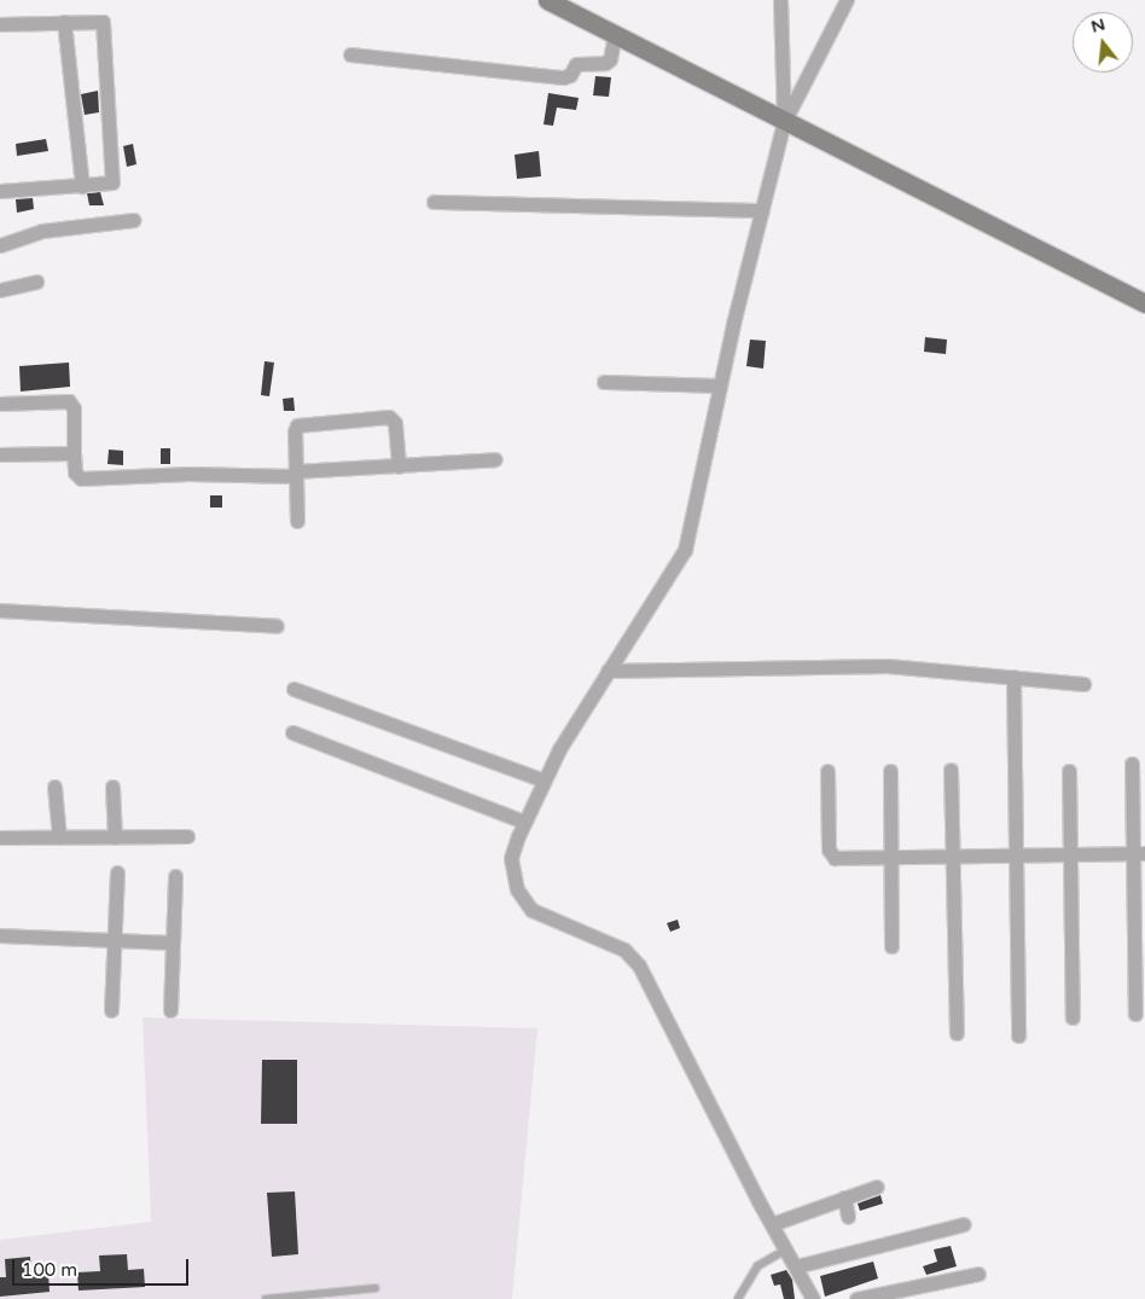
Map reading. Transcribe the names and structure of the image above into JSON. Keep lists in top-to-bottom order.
{
  "scale_bar": "100 m",
  "north": "top"
}
